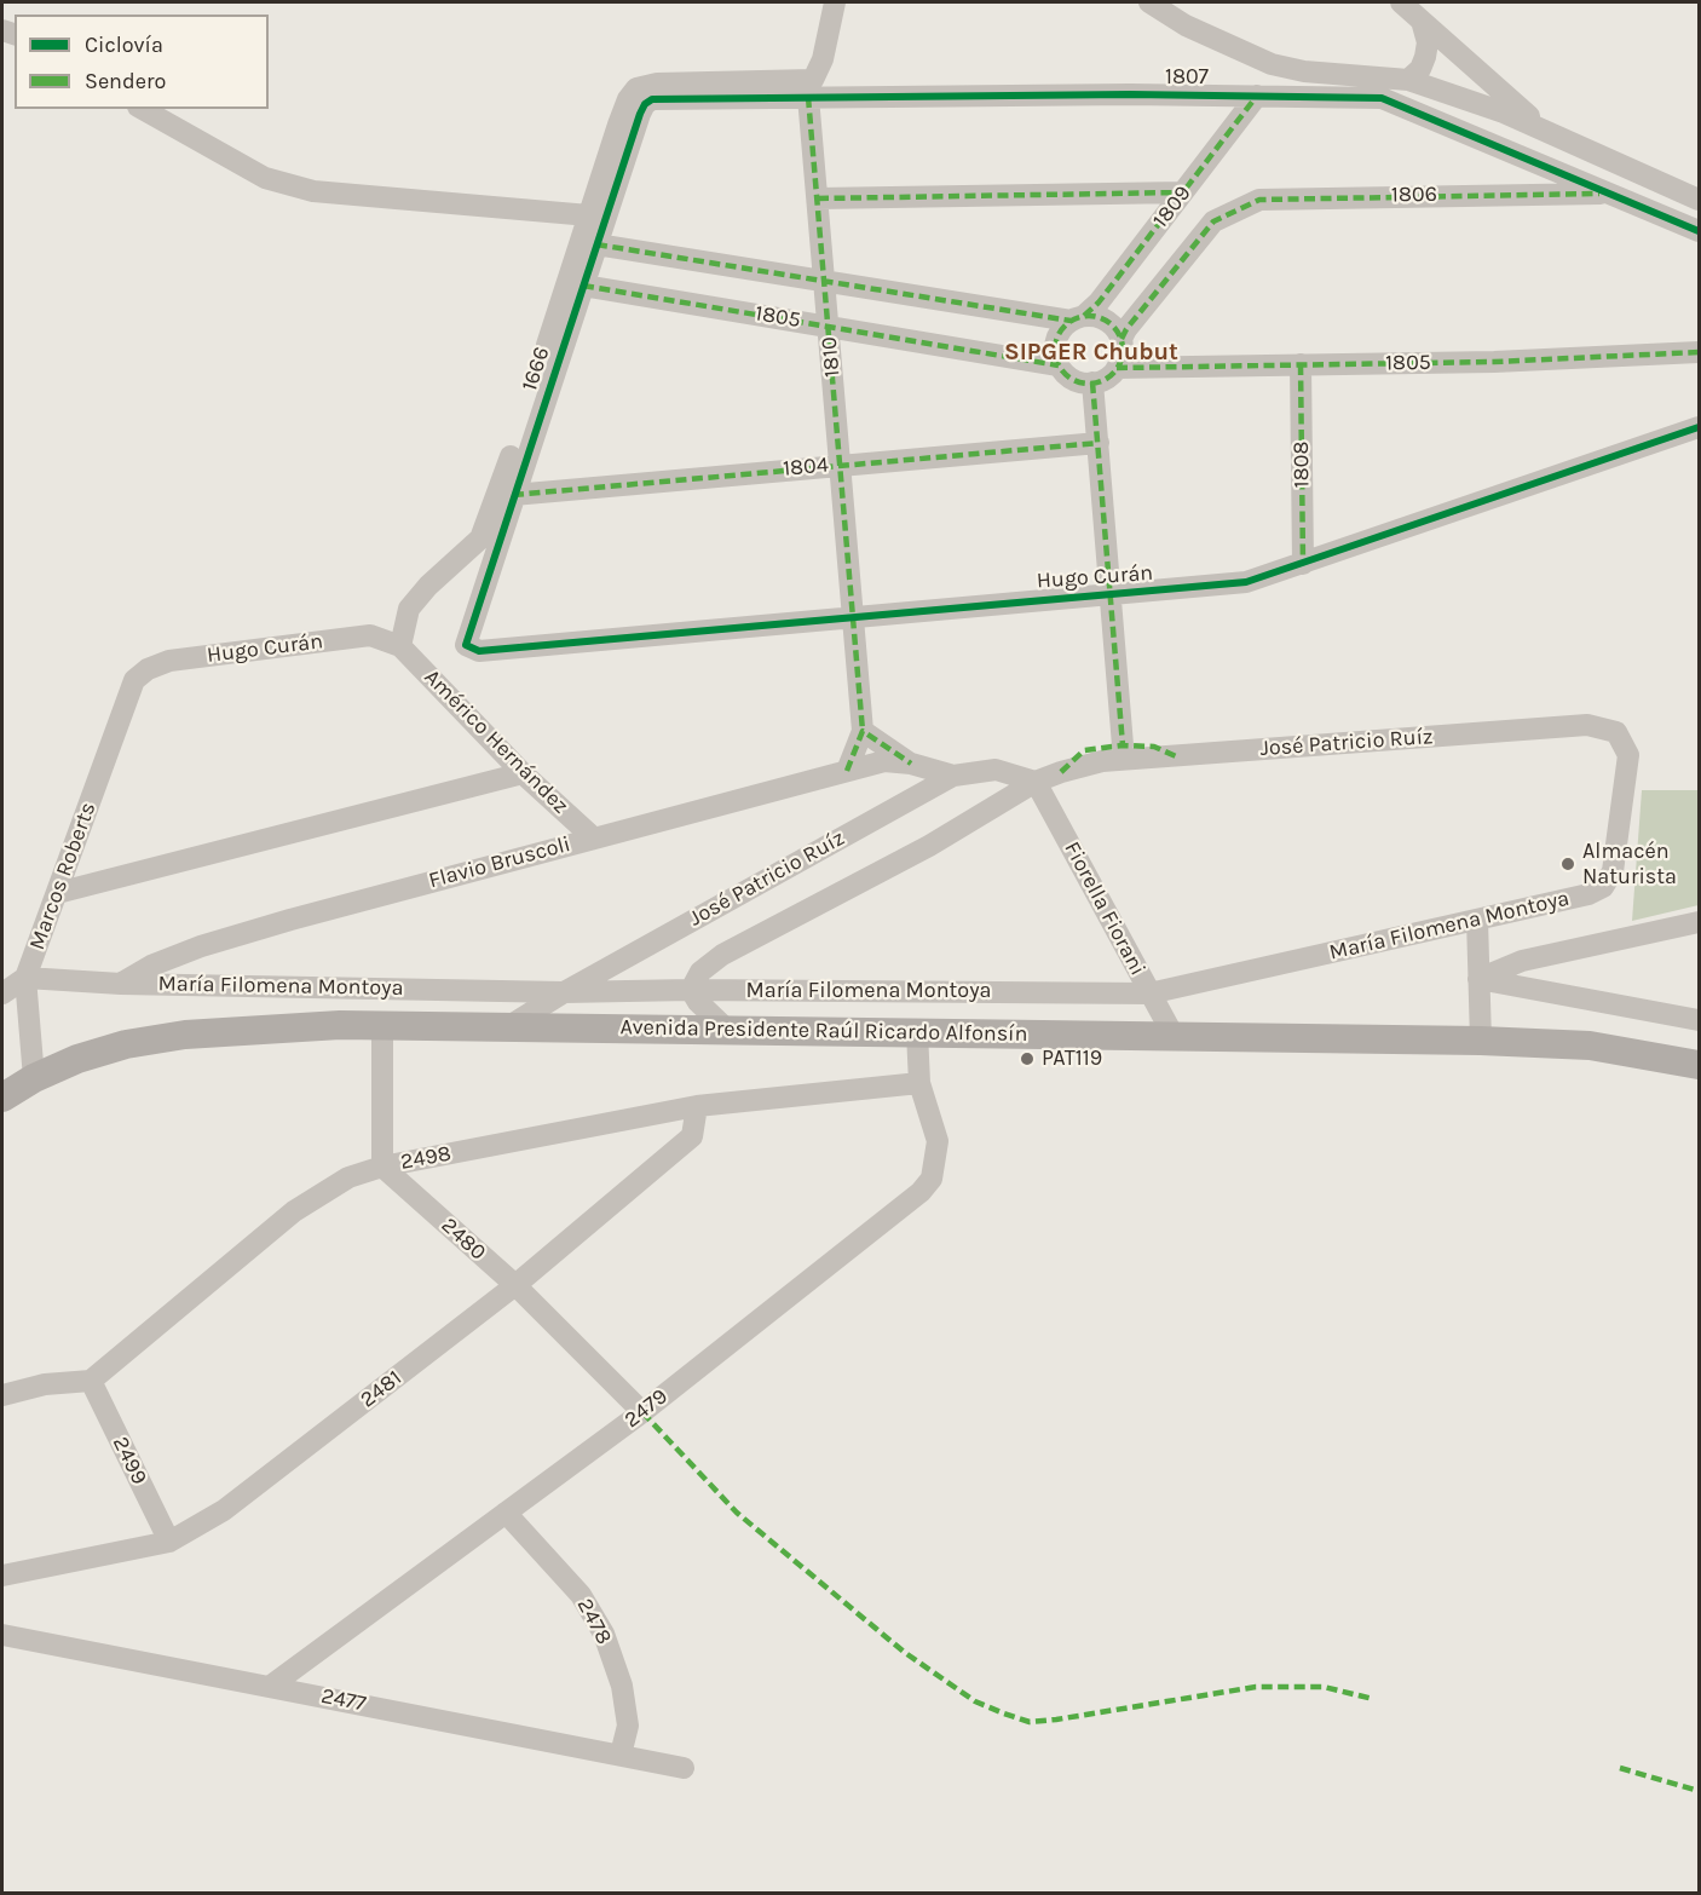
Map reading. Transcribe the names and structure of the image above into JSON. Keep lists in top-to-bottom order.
{
  "streets": {
    "main road": ["Avenida Presidente Raúl Ricardo Alfonsín"],
    "street": [
      "1807",
      "1806",
      "1809",
      "1805",
      "1810",
      "1666",
      "1808",
      "1804",
      "Hugo Curán",
      "Américo Hernández",
      "José Patricio Ruíz",
      "Flavio Bruscoli",
      "Marcos Roberts",
      "Fiorella Fiorani",
      "María Filomena Montoya",
      "2498",
      "2480",
      "2481",
      "2479",
      "2499",
      "2478",
      "2477"
    ]
  },
  "crossings": [
    ["1807", "1806"],
    ["1807", "1809"],
    ["1807", "1810"],
    ["1807", "1666"],
    ["1806", "1809"],
    ["1809", "1805"],
    ["1805", "1810"],
    ["1805", "1666"],
    ["1805", "1808"],
    ["1810", "1804"],
    ["1810", "Hugo Curán"],
    ["1666", "1804"],
    ["1666", "Hugo Curán"],
    ["1808", "Hugo Curán"],
    ["Hugo Curán", "Américo Hernández"],
    ["Hugo Curán", "Marcos Roberts"],
    ["Américo Hernández", "Flavio Bruscoli"],
    ["José Patricio Ruíz", "Fiorella Fiorani"],
    ["José Patricio Ruíz", "María Filomena Montoya"],
    ["José Patricio Ruíz", "Avenida Presidente Raúl Ricardo Alfonsín"],
    ["Flavio Bruscoli", "María Filomena Montoya"],
    ["Marcos Roberts", "María Filomena Montoya"],
    ["Marcos Roberts", "Avenida Presidente Raúl Ricardo Alfonsín"],
    ["Fiorella Fiorani", "María Filomena Montoya"],
    ["Fiorella Fiorani", "Avenida Presidente Raúl Ricardo Alfonsín"],
    ["Avenida Presidente Raúl Ricardo Alfonsín", "2479"],
    ["2498", "2480"],
    ["2498", "2481"],
    ["2498", "2479"],
    ["2498", "2499"],
    ["2480", "2481"],
    ["2480", "2479"],
    ["2481", "2499"],
    ["2479", "2478"],
    ["2479", "2477"],
    ["2478", "2477"]
  ],
  "districts": ["SIPGER Chubut"],
  "places": ["Almacén Naturista", "PAT119"],
  "legend": ["Ciclovía", "Sendero"]
}
